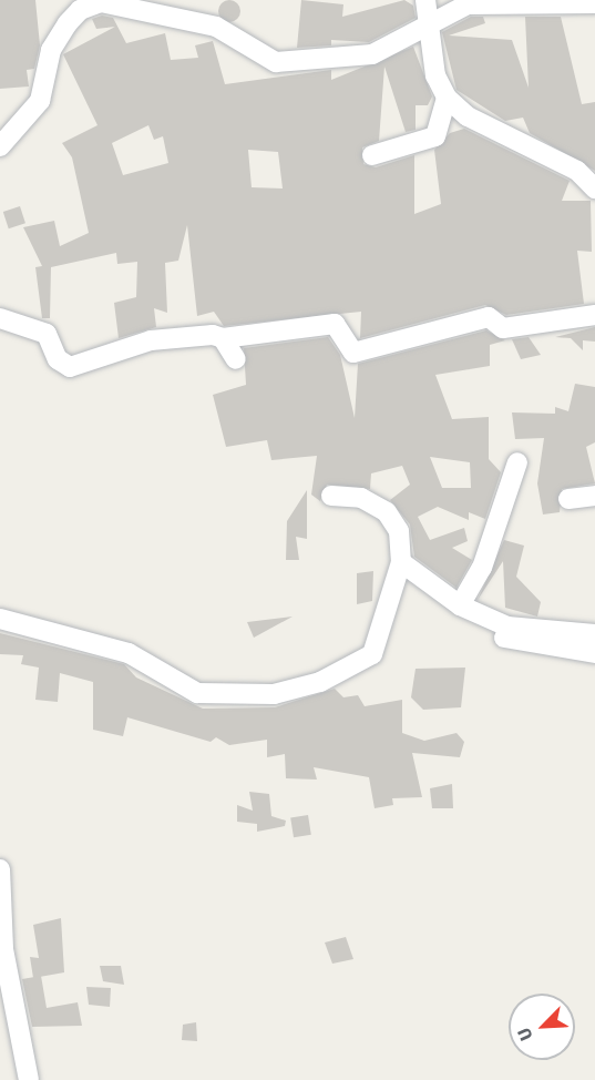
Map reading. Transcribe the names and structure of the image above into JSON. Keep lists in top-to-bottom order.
{
  "north": "bottom left"
}
